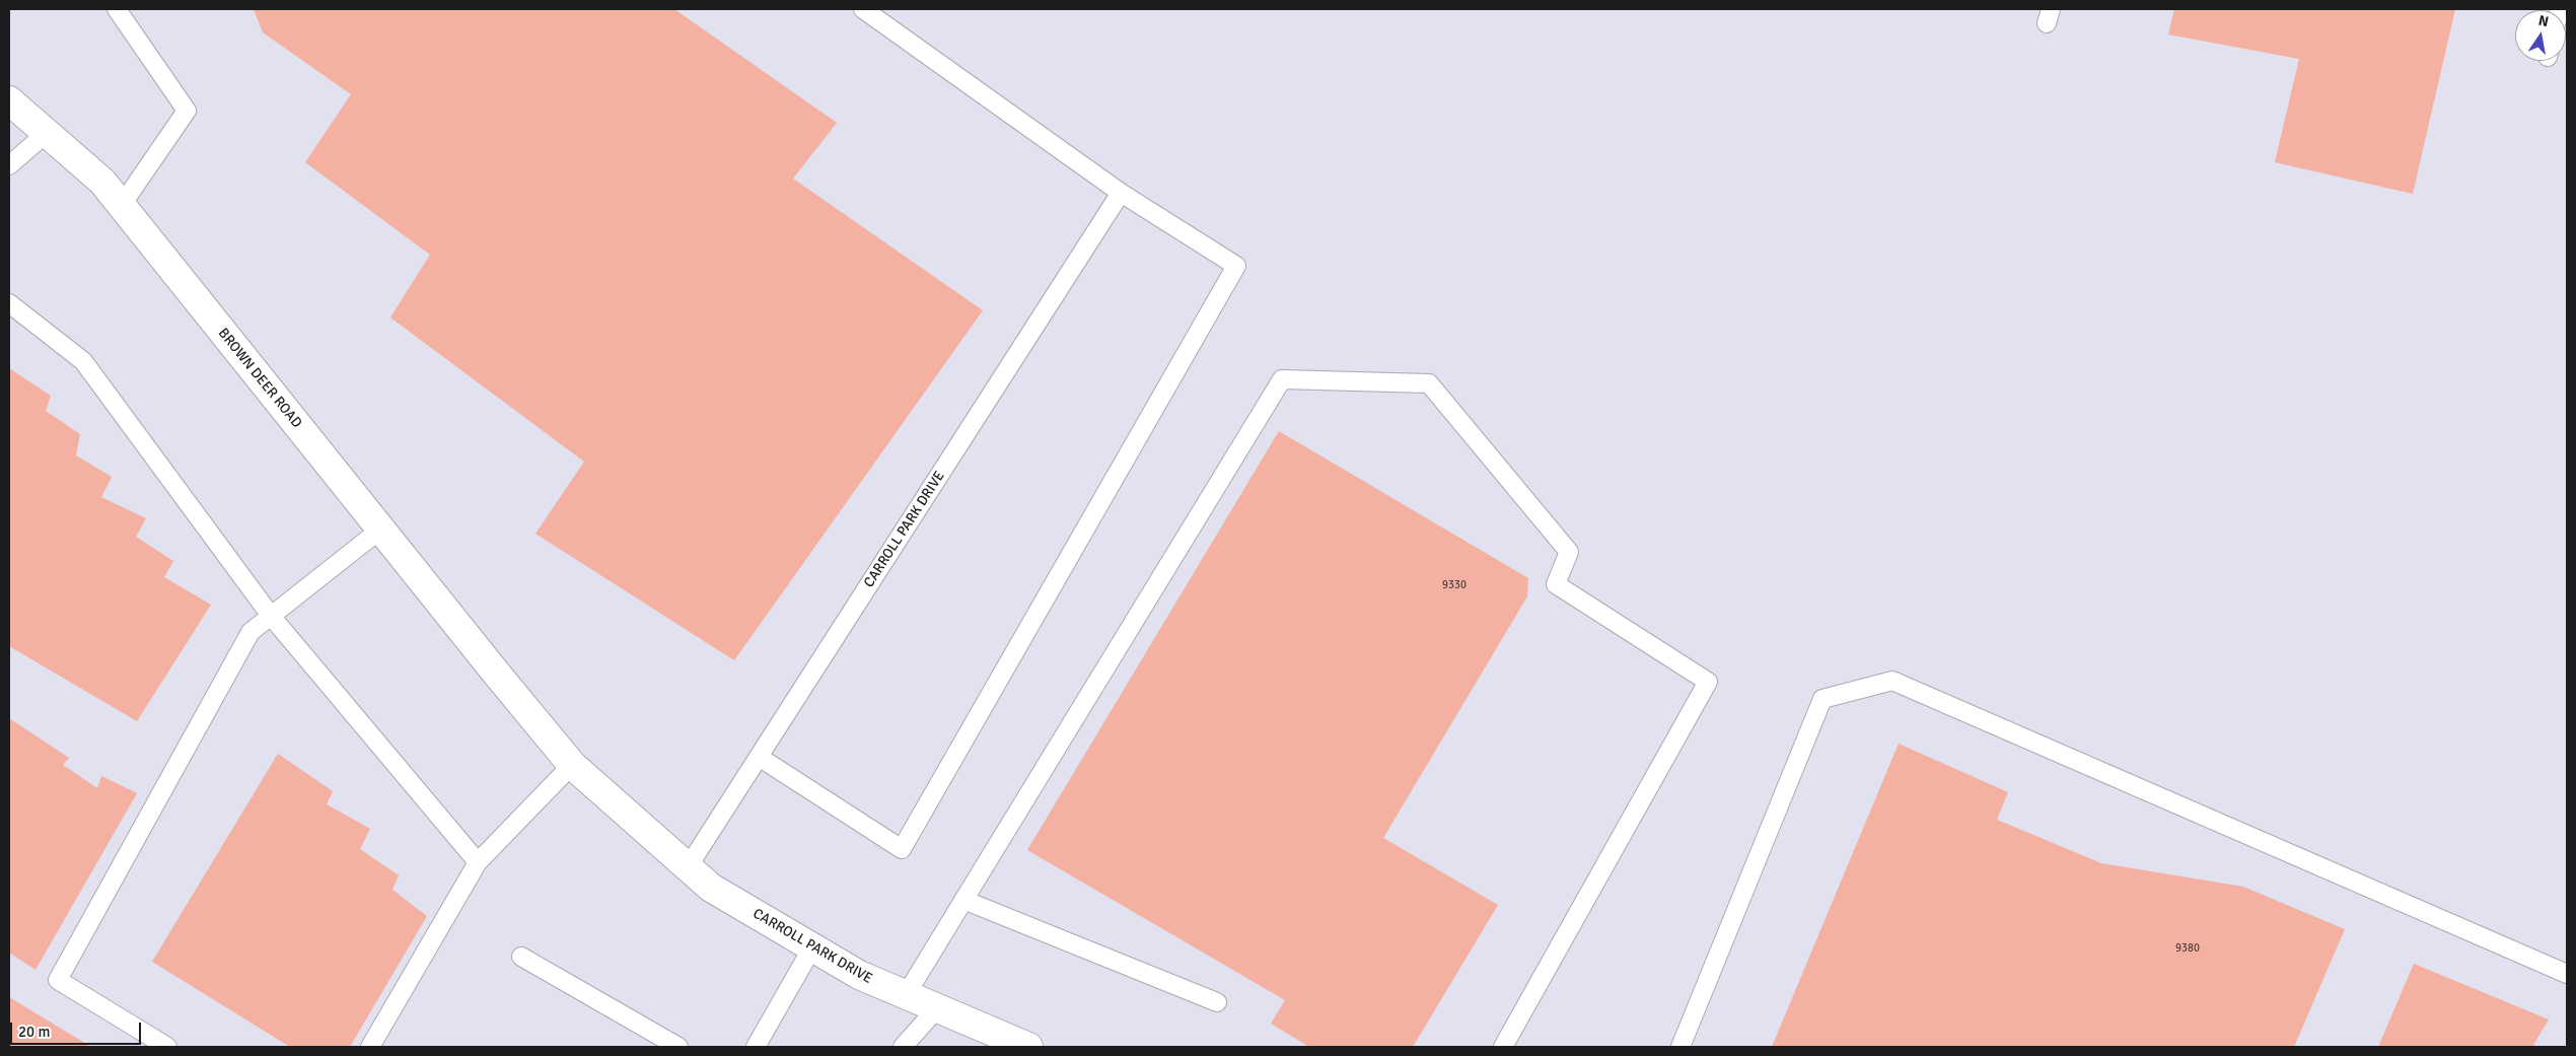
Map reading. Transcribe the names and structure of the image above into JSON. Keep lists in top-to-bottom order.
{
  "streets": {
    "street": ["BROWN DEER ROAD", "CARROLL PARK DRIVE"]
  },
  "crossings": [
    ["BROWN DEER ROAD", "CARROLL PARK DRIVE"]
  ],
  "house_numbers": ["9330", "9380"],
  "scale_bar": "20 m",
  "north": "top"
}
